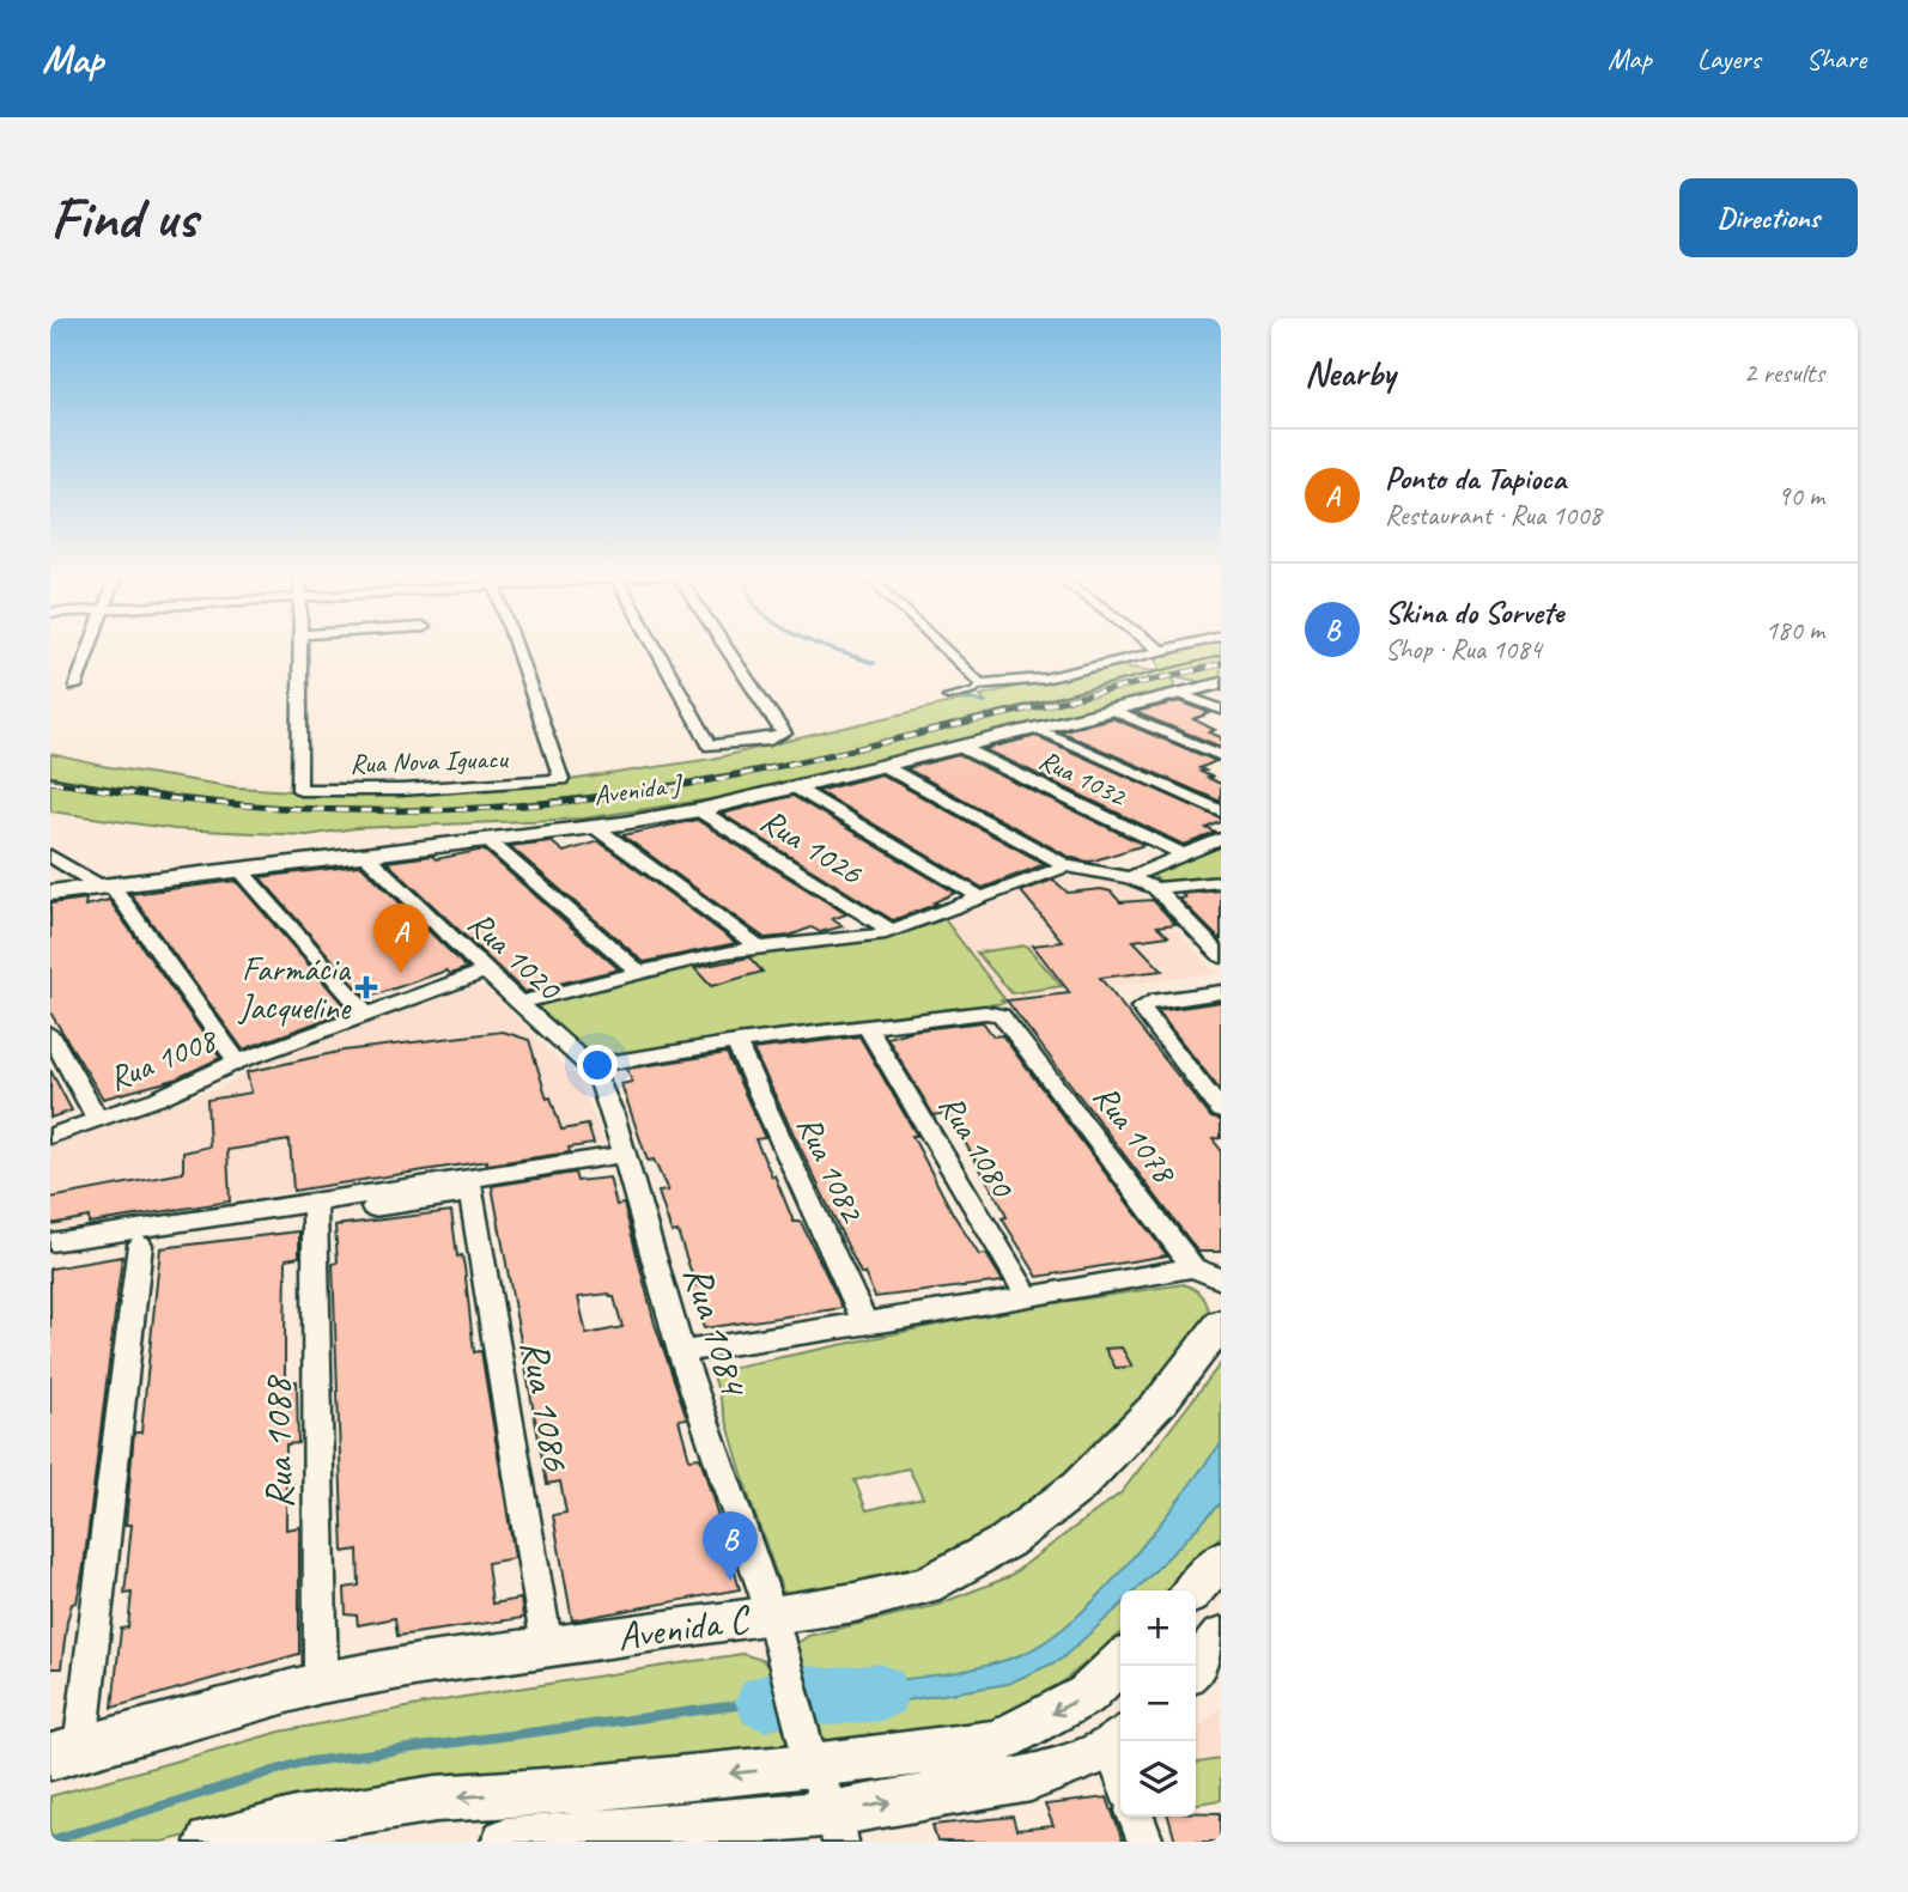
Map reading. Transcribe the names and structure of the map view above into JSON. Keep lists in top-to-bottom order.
{
  "streets": {
    "street": [
      "Rua Nova Iguacu",
      "Rua 1032",
      "Avenida J",
      "Rua 1026",
      "Rua 1020",
      "Rua 1008",
      "Rua 1078",
      "Rua 1080",
      "Rua 1082",
      "Rua 1084",
      "Rua 1086",
      "Rua 1088",
      "Avenida C"
    ]
  },
  "crossings": [
    ["Rua 1032", "Avenida J"],
    ["Avenida J", "Rua 1026"],
    ["Avenida J", "Rua 1020"],
    ["Rua 1020", "Rua 1008"],
    ["Rua 1020", "Rua 1084"],
    ["Rua 1078", "Rua 1080"],
    ["Rua 1084", "Avenida C"],
    ["Rua 1086", "Avenida C"],
    ["Rua 1088", "Avenida C"]
  ],
  "places": {
    "health": ["Farmácia Jacqueline"]
  },
  "page": {
    "header": "Map",
    "nav": ["Map", "Layers", "Share"],
    "buttons": "Directions",
    "title": "Find us",
    "heading": ["Nearby", "2 results"],
    "list": [
      {
        "mark": "A",
        "name": "Ponto da Tapioca",
        "note": "Restaurant · Rua 1008",
        "value": "90 m"
      },
      {
        "mark": "B",
        "name": "Skina do Sorvete",
        "note": "Shop · Rua 1084",
        "value": "180 m"
      }
    ],
    "pins": ["A", "B"],
    "map_buttons": ["+", "−"]
  }
}
